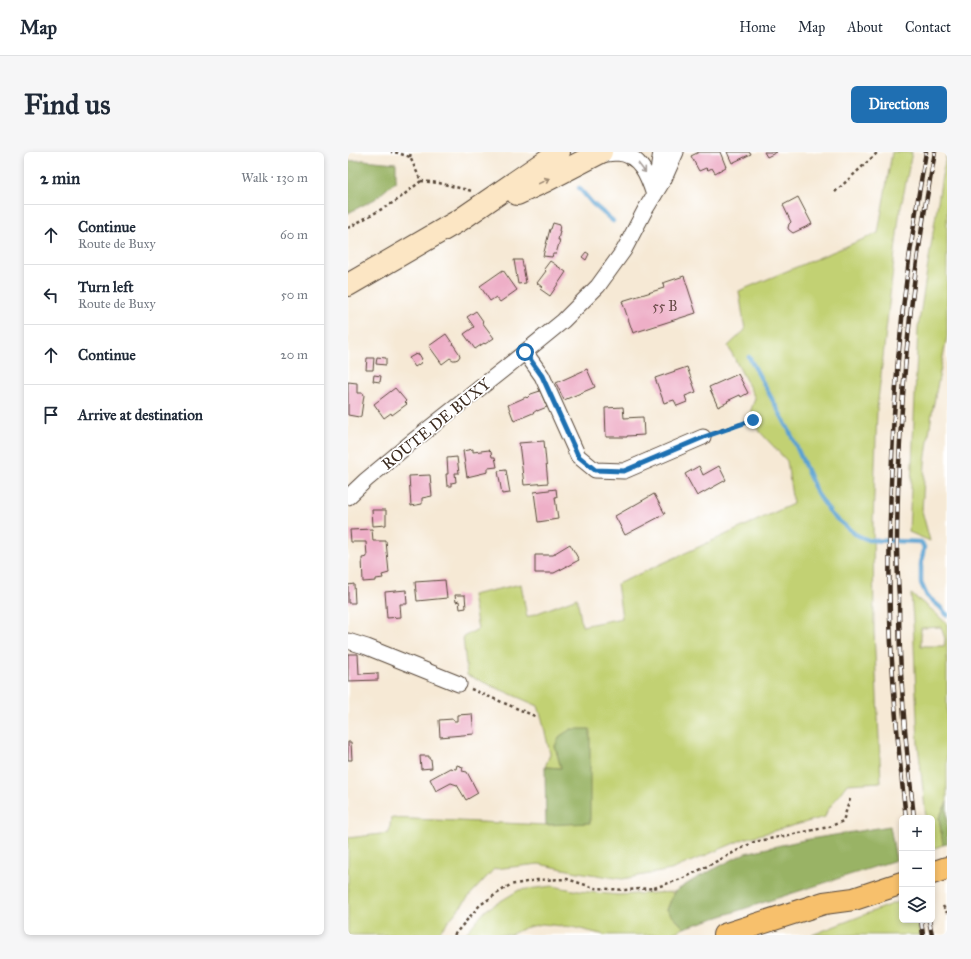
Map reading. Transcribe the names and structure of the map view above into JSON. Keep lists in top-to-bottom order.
{
  "streets": {
    "street": ["ROUTE DE BUXY"]
  },
  "house_numbers": ["55 B"],
  "page": {
    "header": "Map",
    "nav": [
      "Home",
      "Map",
      "About",
      "Contact"
    ],
    "buttons": "Directions",
    "title": "Find us",
    "heading": ["2 min", "Walk · 130 m"],
    "list": [
      ["Continue", "Route de Buxy", "60 m"],
      ["Turn left", "Route de Buxy", "50 m"],
      ["Continue", "20 m"],
      "Arrive at destination"
    ],
    "map_buttons": ["+", "−"]
  }
}
